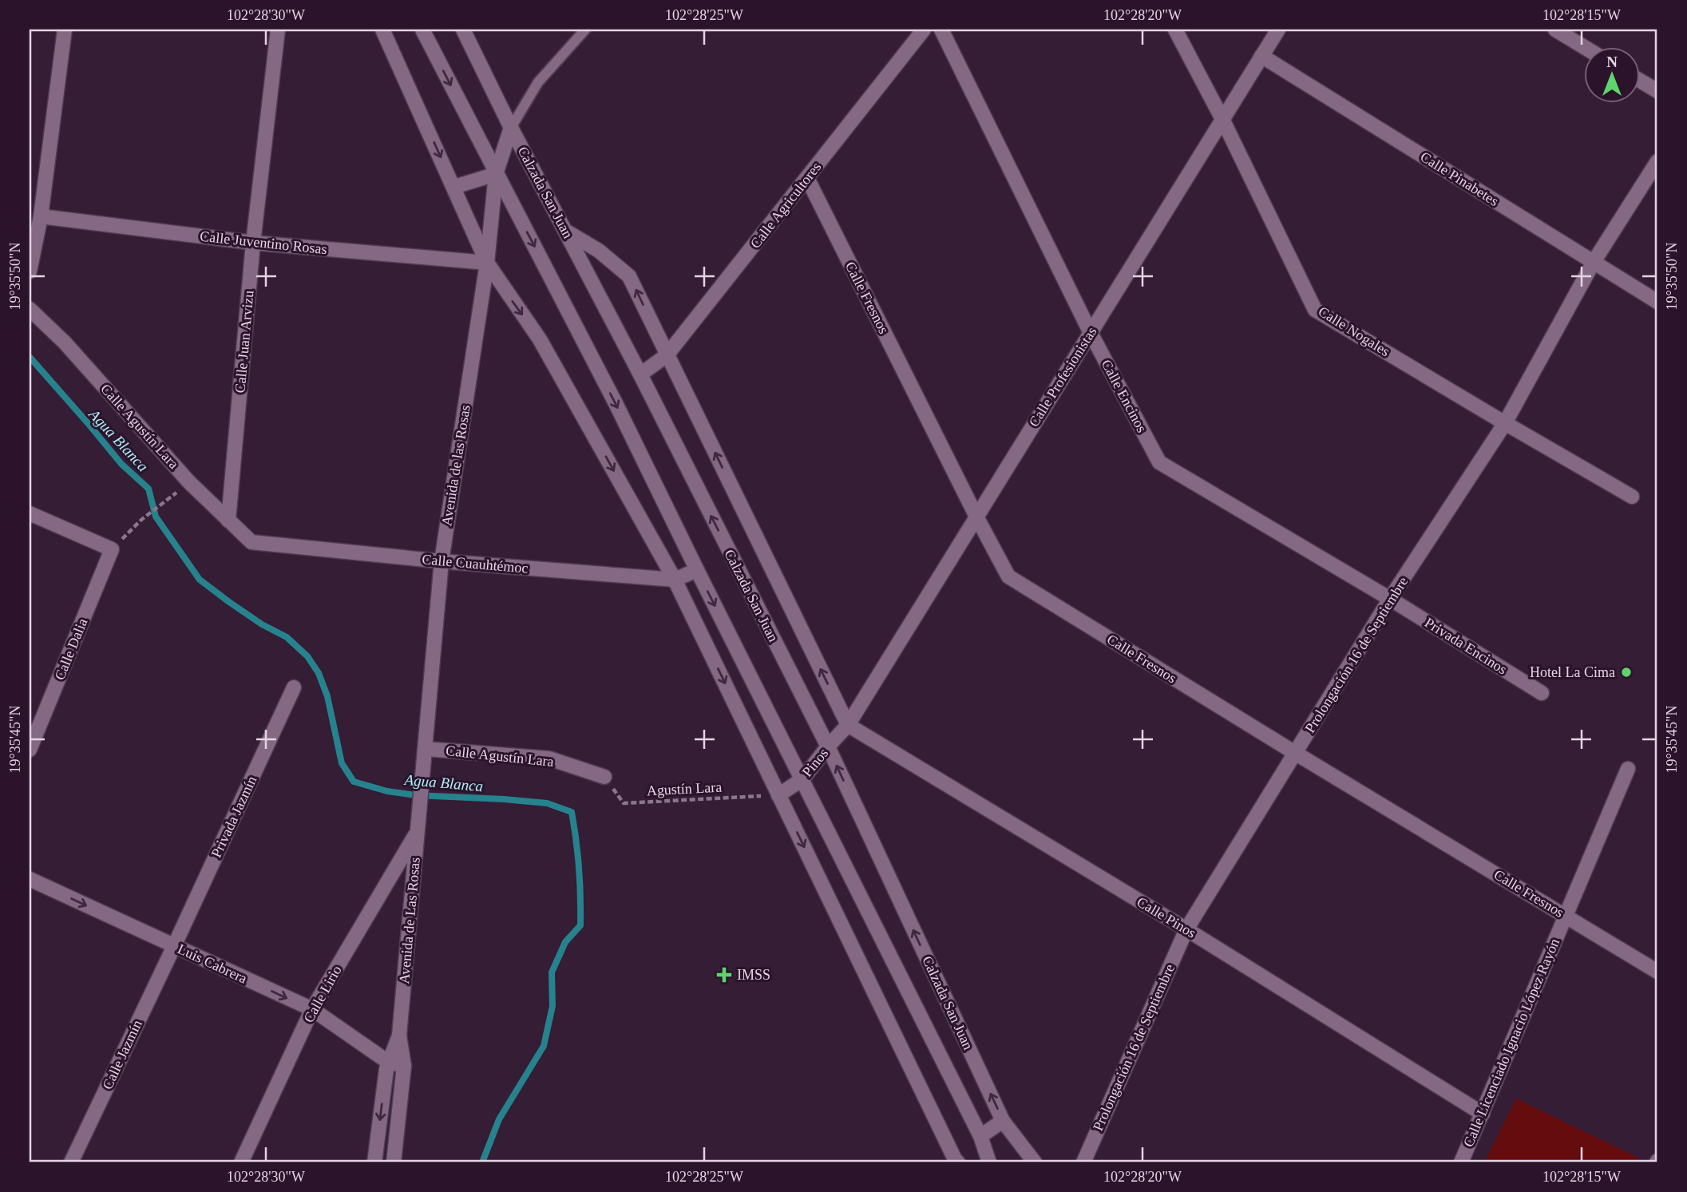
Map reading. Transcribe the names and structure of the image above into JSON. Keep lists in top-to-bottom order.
{
  "streets": {
    "street": [
      "Calle Pinabetes",
      "Calzada San Juan",
      "Calle Agricultores",
      "Calle Juventino Rosas",
      "Calle Fresnos",
      "Calle Nogales",
      "Calle Juan Arvizu",
      "Calle Profesionistas",
      "Calle Encinos",
      "Calle Agustín Lara",
      "Avenida de las Rosas",
      "Calle Cuauhtémoc",
      "Privada Encinos",
      "Calle Dalia",
      "Prolongación 16 de Septiembre",
      "Pinos",
      "Privada Jazmín",
      "Calle Pinos",
      "Avenida de Las Rosas",
      "Luis Cabrera",
      "Calle Lirio",
      "Calle Licenciado Ignacio López Rayón",
      "Calle Jazmín"
    ],
    "path": ["Agustín Lara"]
  },
  "crossings": [
    ["Calle Pinabetes", "Calle Profesionistas"],
    ["Calle Pinabetes", "Prolongación 16 de Septiembre"],
    ["Calzada San Juan", "Calle Agricultores"],
    ["Calzada San Juan", "Avenida de las Rosas"],
    ["Calzada San Juan", "Calle Cuauhtémoc"],
    ["Calzada San Juan", "Pinos"],
    ["Calle Agricultores", "Calle Fresnos"],
    ["Calle Juventino Rosas", "Calle Juan Arvizu"],
    ["Calle Juventino Rosas", "Avenida de las Rosas"],
    ["Calle Fresnos", "Calle Profesionistas"],
    ["Calle Fresnos", "Prolongación 16 de Septiembre"],
    ["Calle Fresnos", "Calle Licenciado Ignacio López Rayón"],
    ["Calle Nogales", "Calle Profesionistas"],
    ["Calle Nogales", "Prolongación 16 de Septiembre"],
    ["Calle Juan Arvizu", "Calle Agustín Lara"],
    ["Calle Profesionistas", "Calle Encinos"],
    ["Calle Profesionistas", "Pinos"],
    ["Calle Profesionistas", "Calle Pinos"],
    ["Calle Encinos", "Privada Encinos"],
    ["Calle Encinos", "Prolongación 16 de Septiembre"],
    ["Calle Agustín Lara", "Avenida de las Rosas"],
    ["Calle Agustín Lara", "Calle Cuauhtémoc"],
    ["Calle Agustín Lara", "Agustín Lara"],
    ["Avenida de las Rosas", "Calle Cuauhtémoc"],
    ["Avenida de las Rosas", "Avenida de Las Rosas"],
    ["Privada Encinos", "Prolongación 16 de Septiembre"],
    ["Prolongación 16 de Septiembre", "Calle Pinos"],
    ["Pinos", "Agustín Lara"],
    ["Pinos", "Calle Pinos"],
    ["Privada Jazmín", "Luis Cabrera"],
    ["Privada Jazmín", "Calle Jazmín"],
    ["Calle Pinos", "Calle Licenciado Ignacio López Rayón"],
    ["Avenida de Las Rosas", "Luis Cabrera"],
    ["Avenida de Las Rosas", "Calle Lirio"],
    ["Luis Cabrera", "Calle Lirio"],
    ["Luis Cabrera", "Calle Jazmín"]
  ],
  "one_way": ["Luis Cabrera"],
  "water": ["Agua Blanca"],
  "places": {
    "other": ["Hotel La Cima"],
    "health": ["IMSS"]
  },
  "north": "top",
  "coordinates": [
    "102°28'30\"W",
    "102°28'25\"W",
    "102°28'20\"W",
    "102°28'15\"W",
    "19°35'50\"N",
    "19°35'45\"N"
  ]
}
